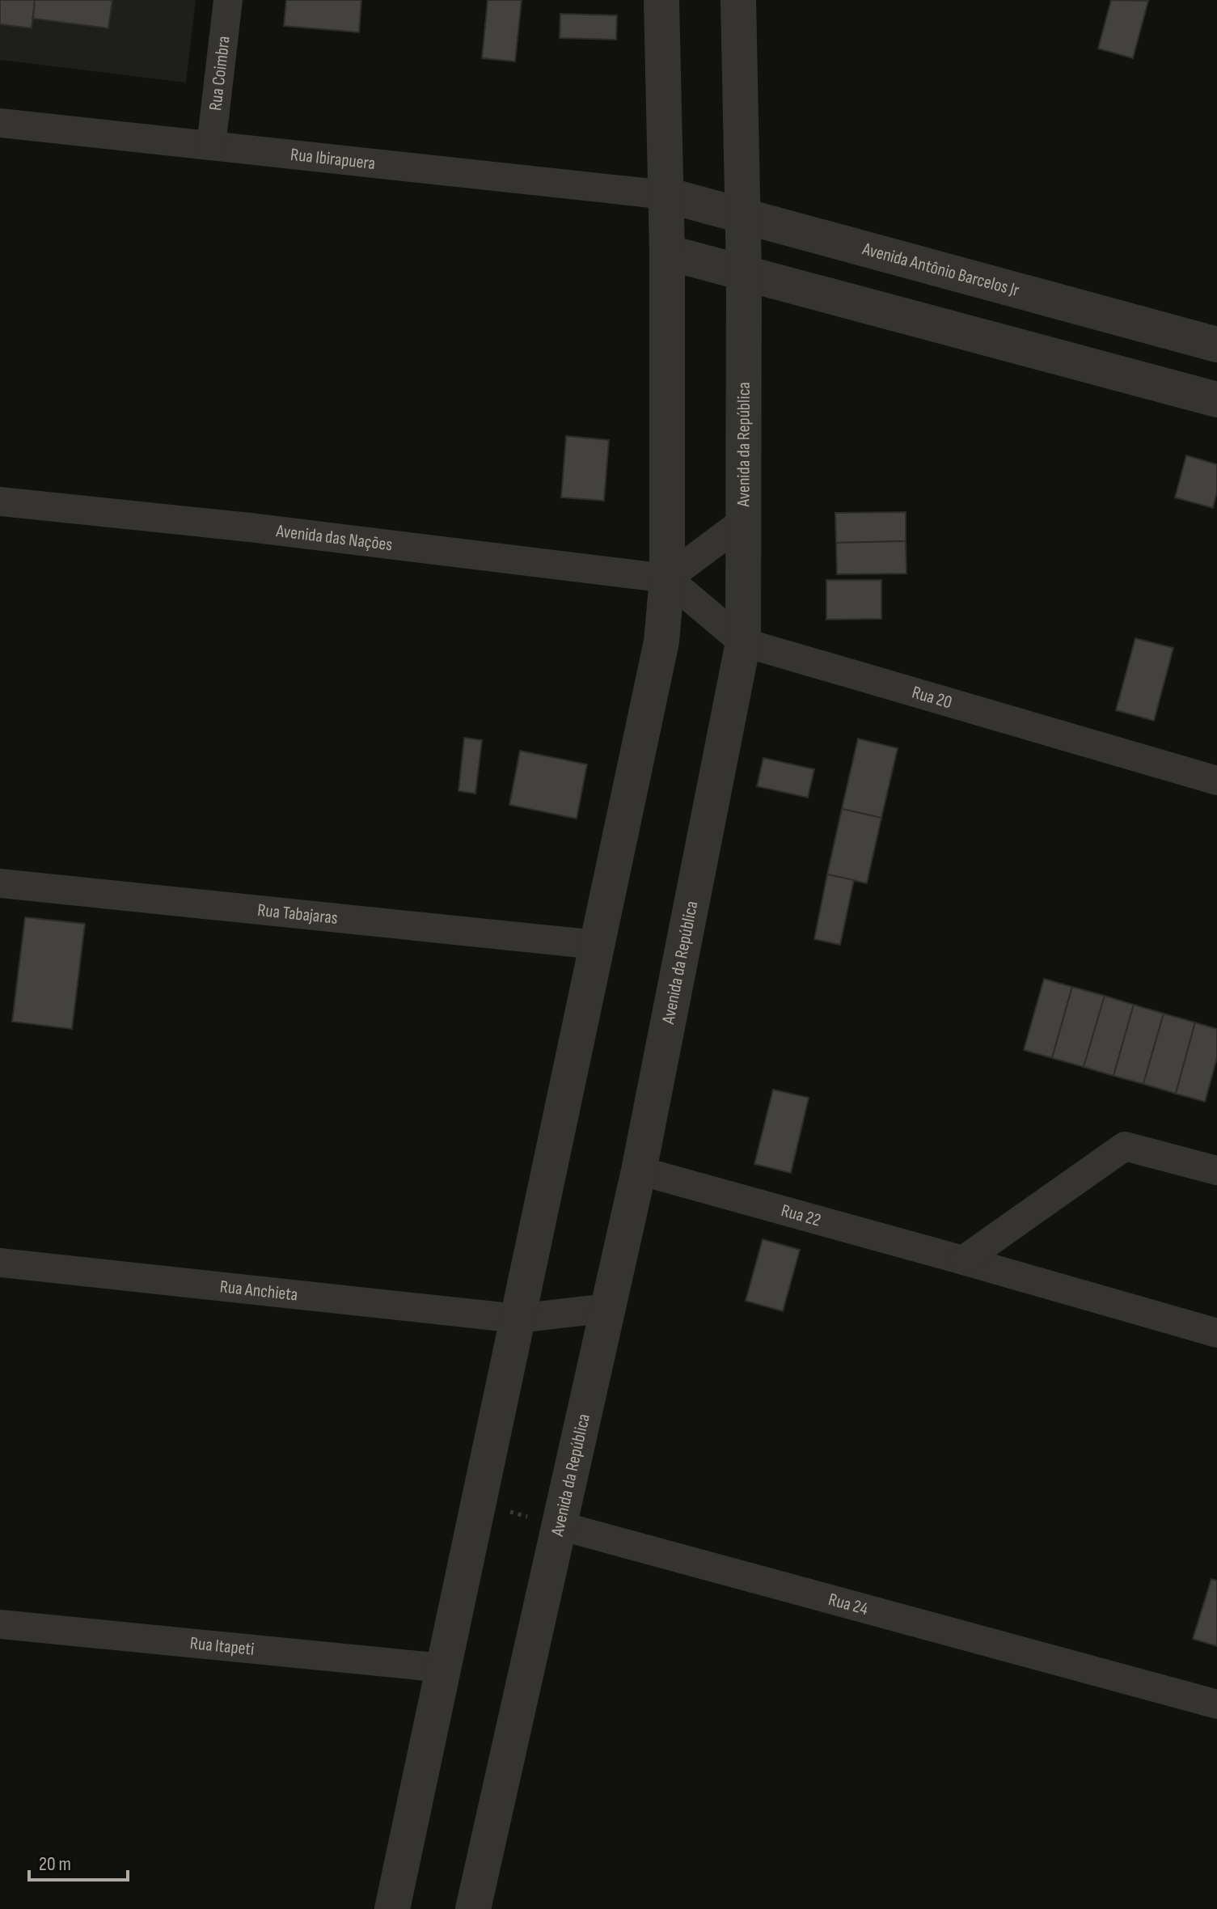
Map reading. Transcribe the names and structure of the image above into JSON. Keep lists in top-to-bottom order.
{
  "streets": {
    "street": [
      "Rua Coimbra",
      "Rua Ibirapuera",
      "Avenida Antônio Barcelos Jr",
      "Avenida da República",
      "Avenida das Nações",
      "Rua 20",
      "Rua Tabajaras",
      "Rua 22",
      "Rua Anchieta",
      "Rua 24",
      "Rua Itapeti"
    ]
  },
  "crossings": [
    ["Rua Coimbra", "Rua Ibirapuera"],
    ["Rua Ibirapuera", "Avenida Antônio Barcelos Jr"],
    ["Avenida Antônio Barcelos Jr", "Avenida da República"],
    ["Avenida da República", "Rua 20"],
    ["Avenida da República", "Rua 22"],
    ["Avenida da República", "Rua Anchieta"],
    ["Avenida da República", "Rua 24"],
    ["Avenida das Nações", "Rua 20"]
  ],
  "scale_bar": "20 m"
}
